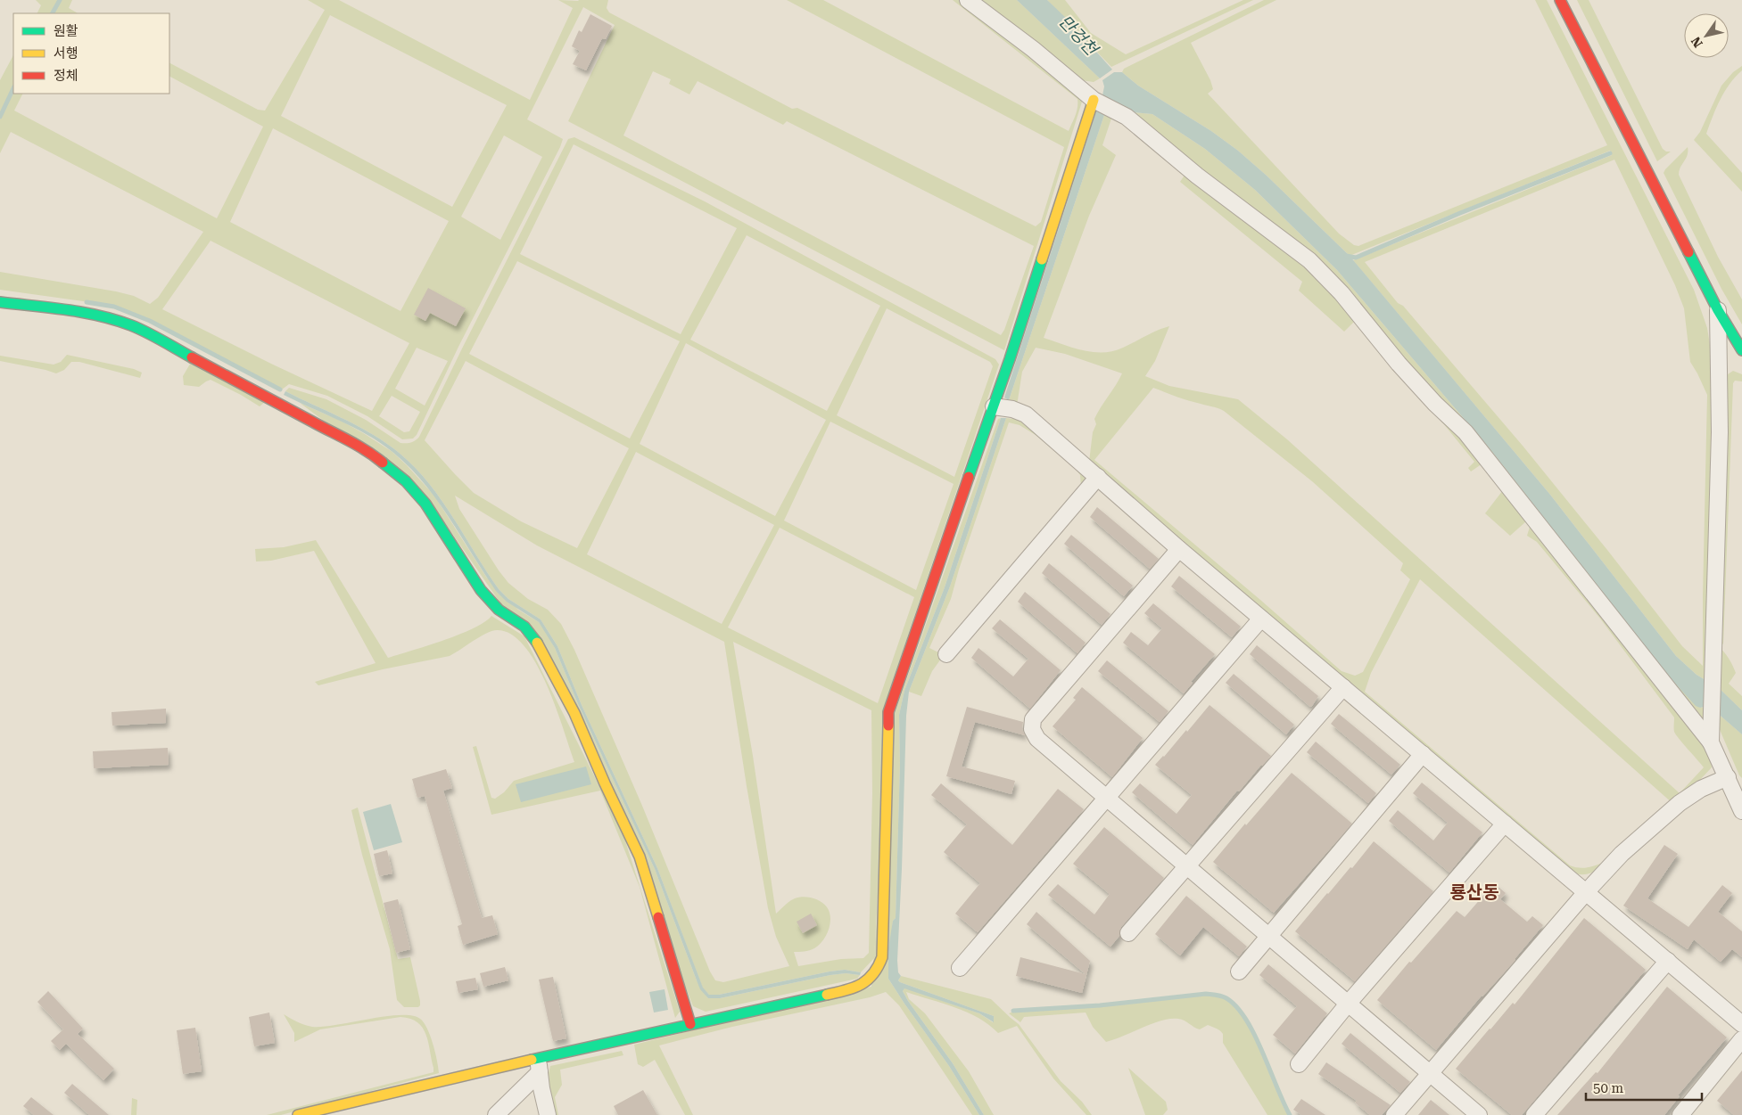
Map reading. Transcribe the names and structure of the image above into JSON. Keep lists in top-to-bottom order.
{
  "districts": ["룡산동"],
  "water": ["만겅천"],
  "legend": ["원활", "서행", "정체"],
  "scale_bar": "50 m",
  "north": "bottom left"
}
